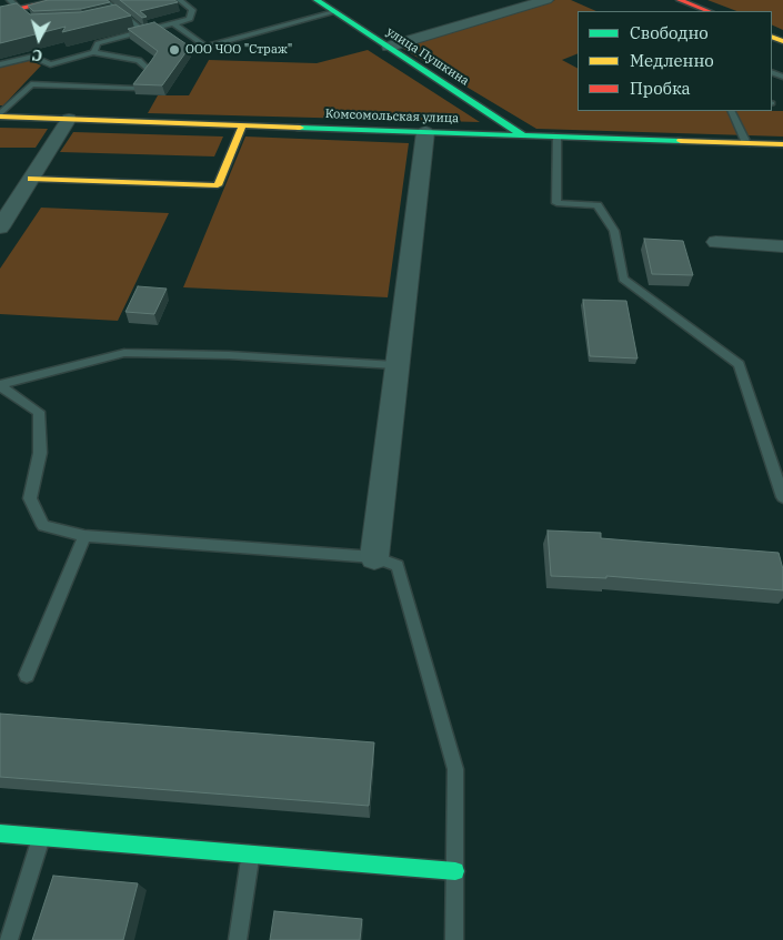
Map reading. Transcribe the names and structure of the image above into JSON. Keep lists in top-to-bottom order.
{
  "streets": {
    "street": ["улица Пушкина", "Комсомольская улица"]
  },
  "crossings": [
    ["улица Пушкина", "Комсомольская улица"]
  ],
  "places": ["ООО ЧОО \"Страж\""],
  "legend": ["Свободно", "Медленно", "Пробка"],
  "north": "bottom"
}
